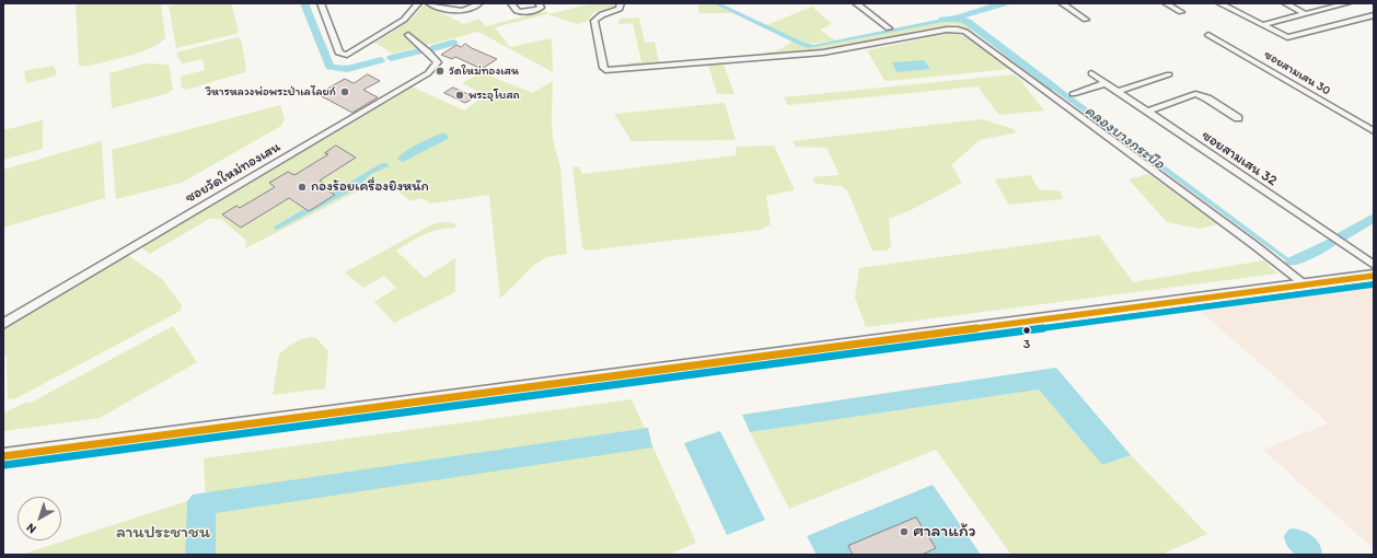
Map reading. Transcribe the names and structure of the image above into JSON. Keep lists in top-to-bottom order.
{
  "streets": {
    "street": ["ซอยสามเสน 30", "ซอยสามเสน 32", "ซอยวัดใหม่ทองเสน"]
  },
  "water": ["คลองบางกระบือ"],
  "parks": ["ลานประชาชน"],
  "places": [
    "วัดใหม่ทองเสน",
    "วิหารหลวงพ่อพระป่าเลไลยก์",
    "พระอุโบสถ",
    "กองร้อยเครื่องยิงหนัก",
    "3",
    "ศาลาแก้ว"
  ],
  "north": "bottom left"
}
